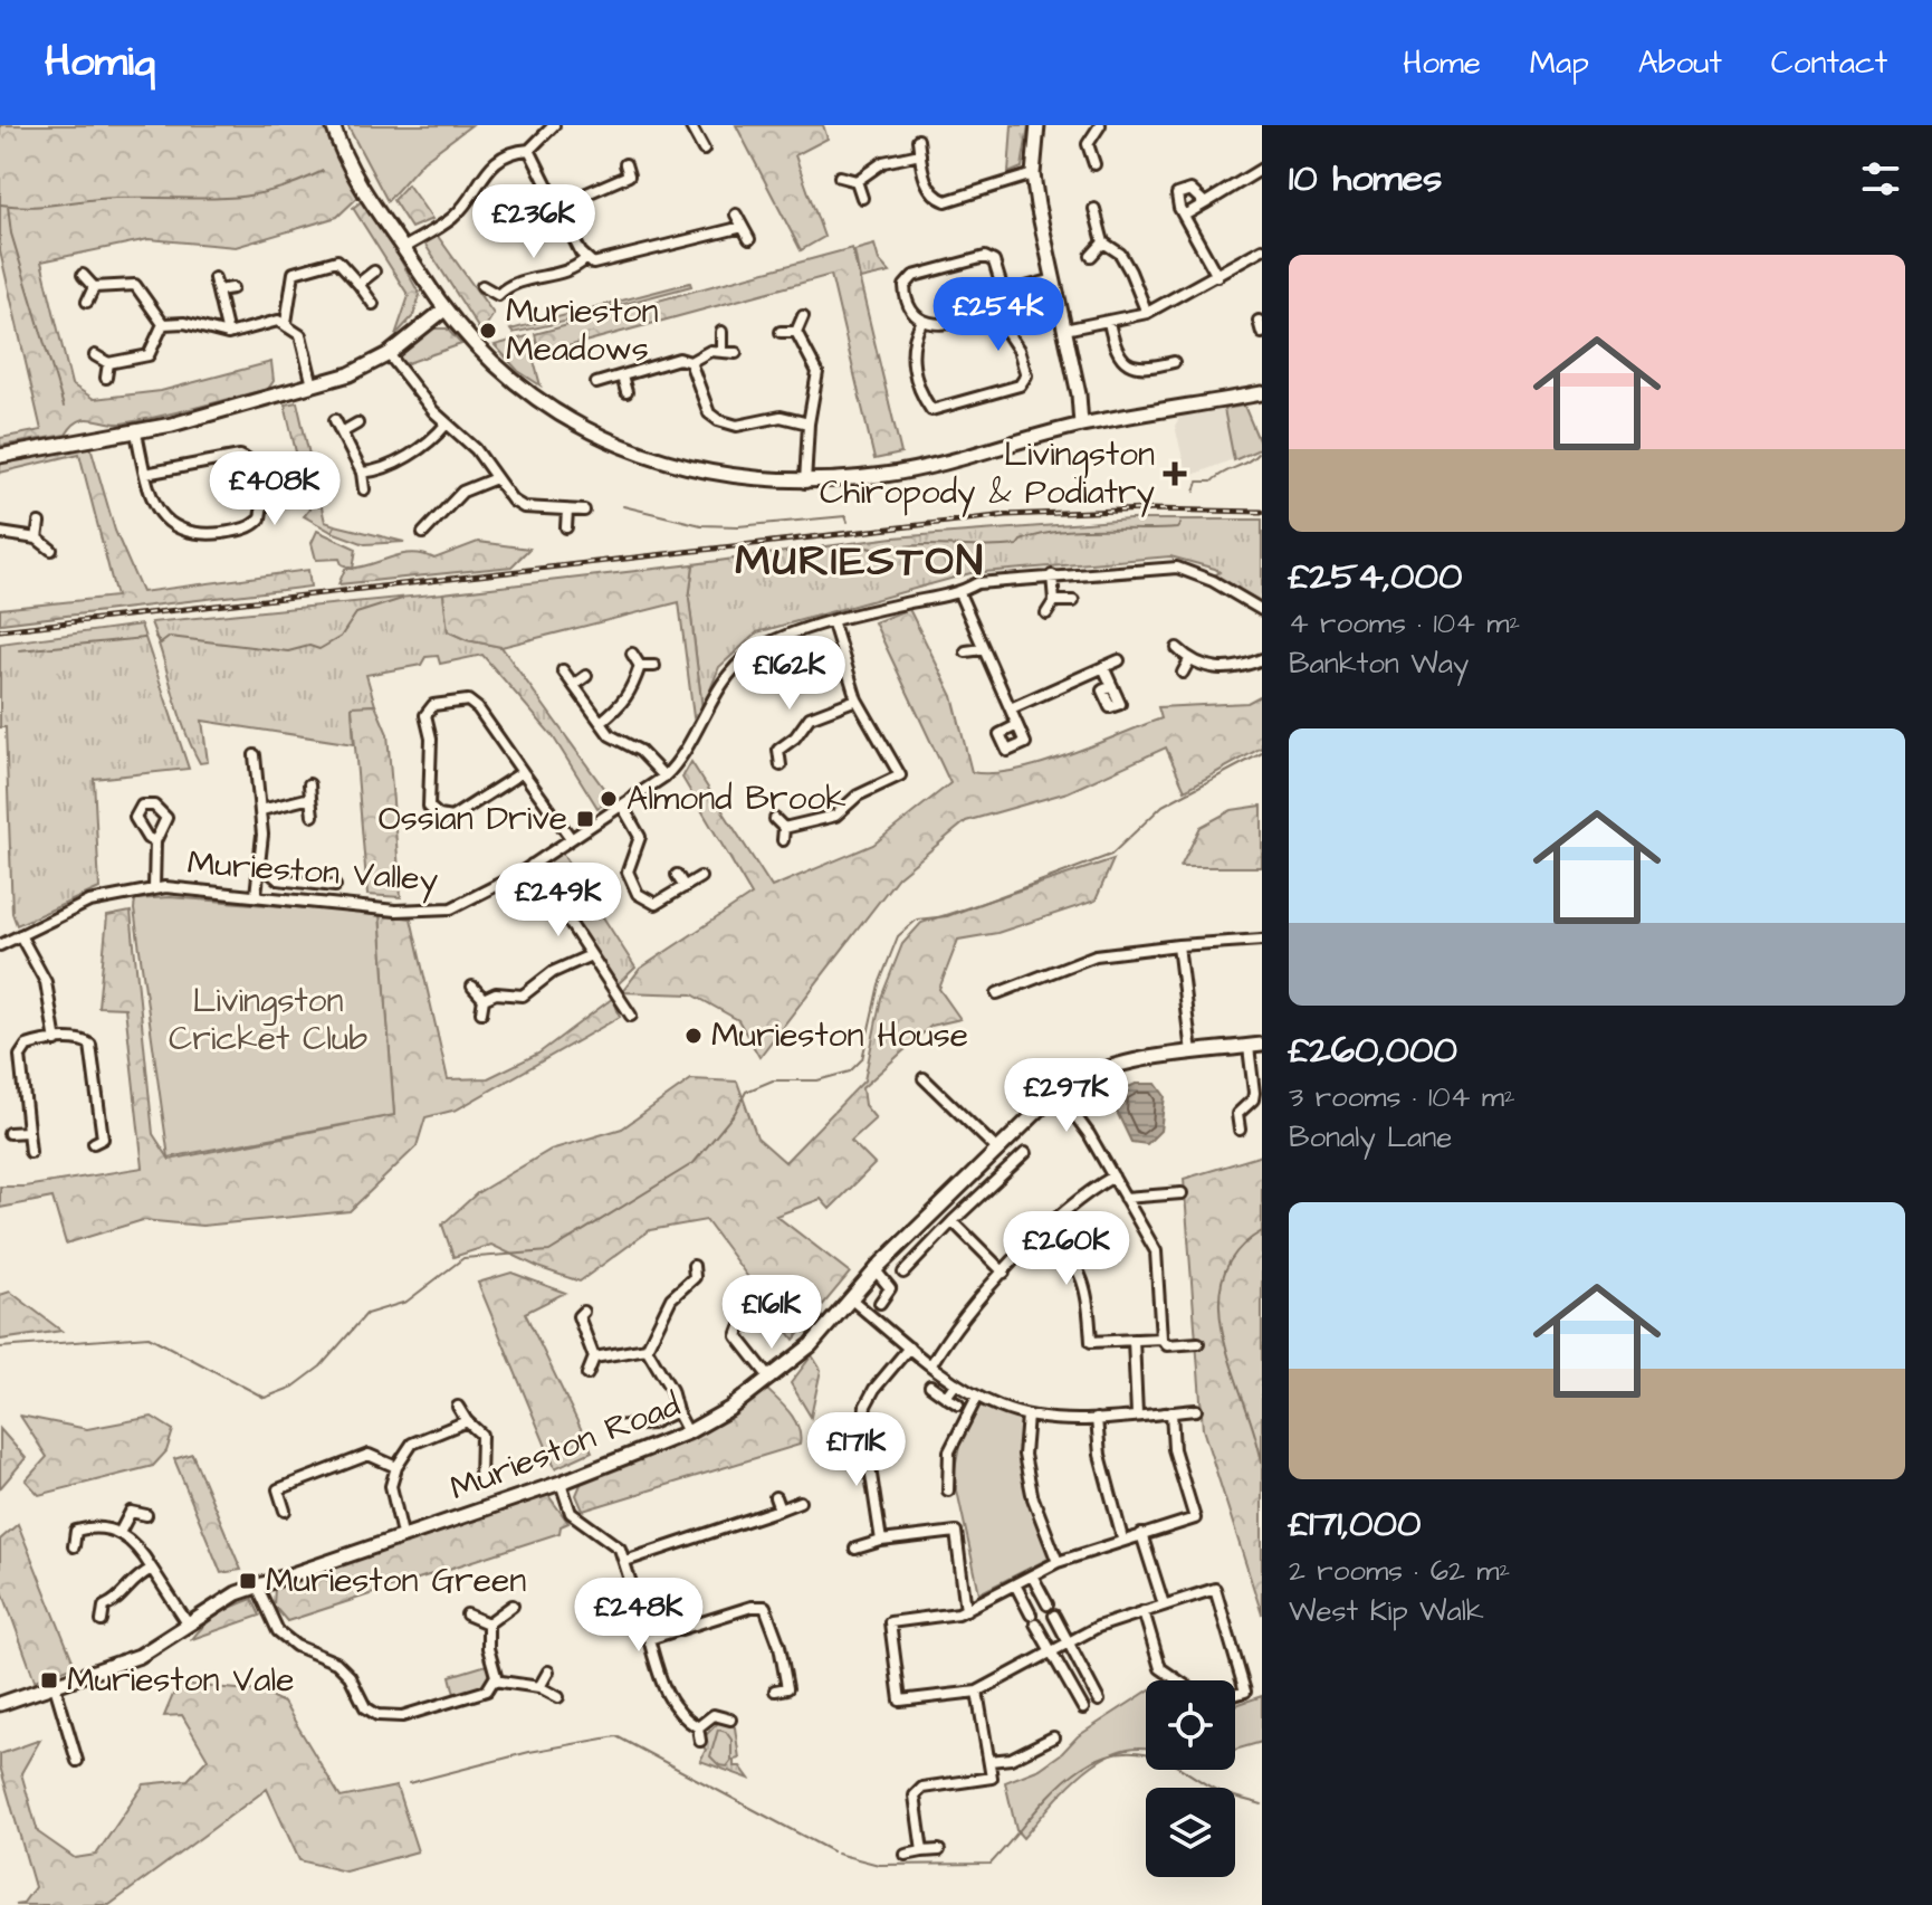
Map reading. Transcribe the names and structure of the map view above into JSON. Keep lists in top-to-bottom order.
{
  "streets": {
    "street": ["Murieston Valley", "Murieston Road"]
  },
  "districts": ["MURIESTON"],
  "parks": ["Livingston Cricket Club"],
  "places": {
    "other": ["Murieston Meadows", "Almond Brook", "Murieston House"],
    "health": ["Livingston Chiropody & Podiatry"],
    "transit": ["Ossian Drive", "Murieston Green", "Murieston Vale"]
  },
  "page": {
    "header": "Homiq",
    "nav": [
      "Home",
      "Map",
      "About",
      "Contact"
    ],
    "heading": "10 homes",
    "price": [
      "£236K",
      "£254K",
      "£408K",
      "£162K",
      "£249K",
      "£297K",
      "£260K",
      "£161K",
      "£171K",
      "£248K"
    ],
    "list": [
      {
        "name": "£254,000",
        "note": "4 rooms · 104 m² · Bankton Way"
      },
      {
        "name": "£260,000",
        "note": "3 rooms · 104 m² · Bonaly Lane"
      },
      {
        "name": "£171,000",
        "note": "2 rooms · 62 m² · West Kip Walk"
      }
    ]
  }
}
